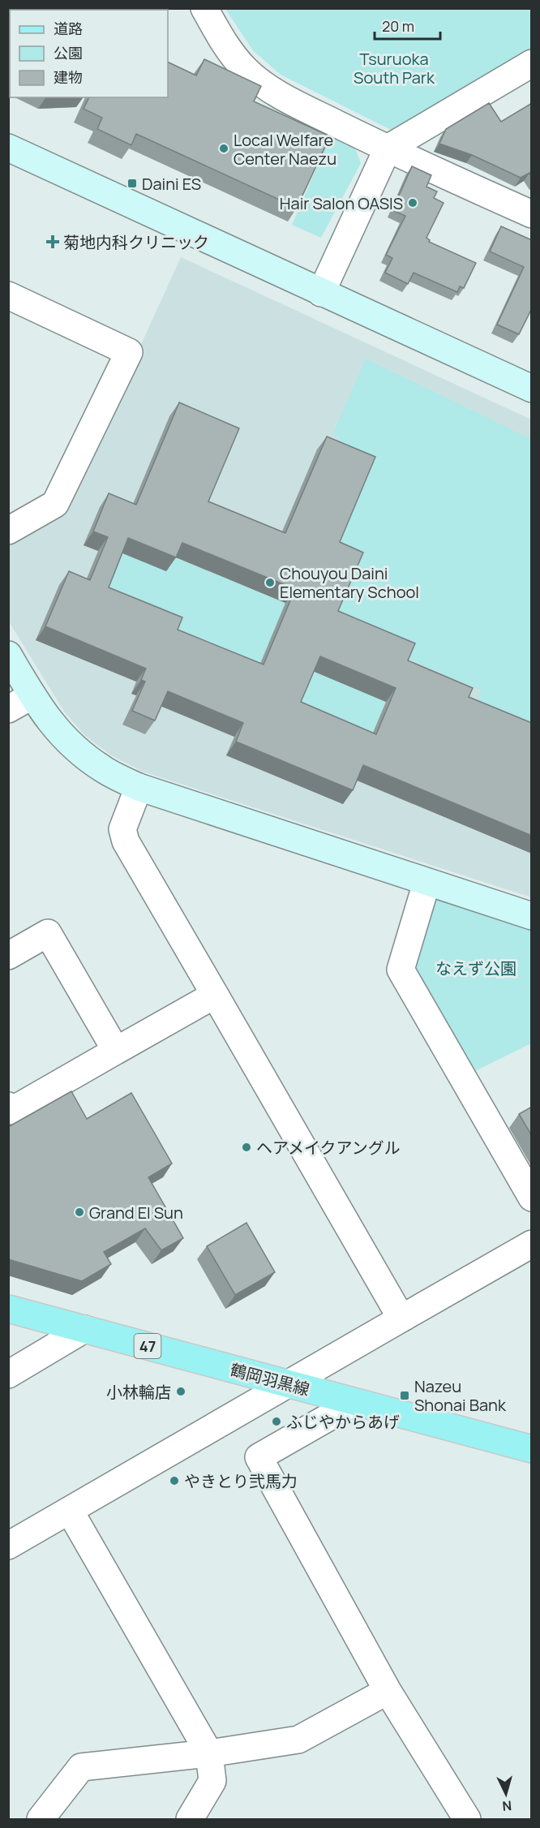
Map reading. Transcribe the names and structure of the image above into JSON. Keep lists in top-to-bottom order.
{
  "streets": {
    "main road": ["47", "鶴岡羽黒線"]
  },
  "parks": ["Tsuruoka South Park", "なえず公園"],
  "places": {
    "other": [
      "Local Welfare Center Naezu",
      "Hair Salon OASIS",
      "Chouyou Daini Elementary School",
      "ヘアメイクアングル",
      "Grand El Sun",
      "小林輪店",
      "ふじやからあげ",
      "やきとり弐馬力"
    ],
    "transit": ["Daini ES", "Nazeu Shonai Bank"],
    "health": ["菊地内科クリニック"]
  },
  "legend": ["道路", "公園", "建物"],
  "scale_bar": "20 m",
  "north": "bottom"
}
